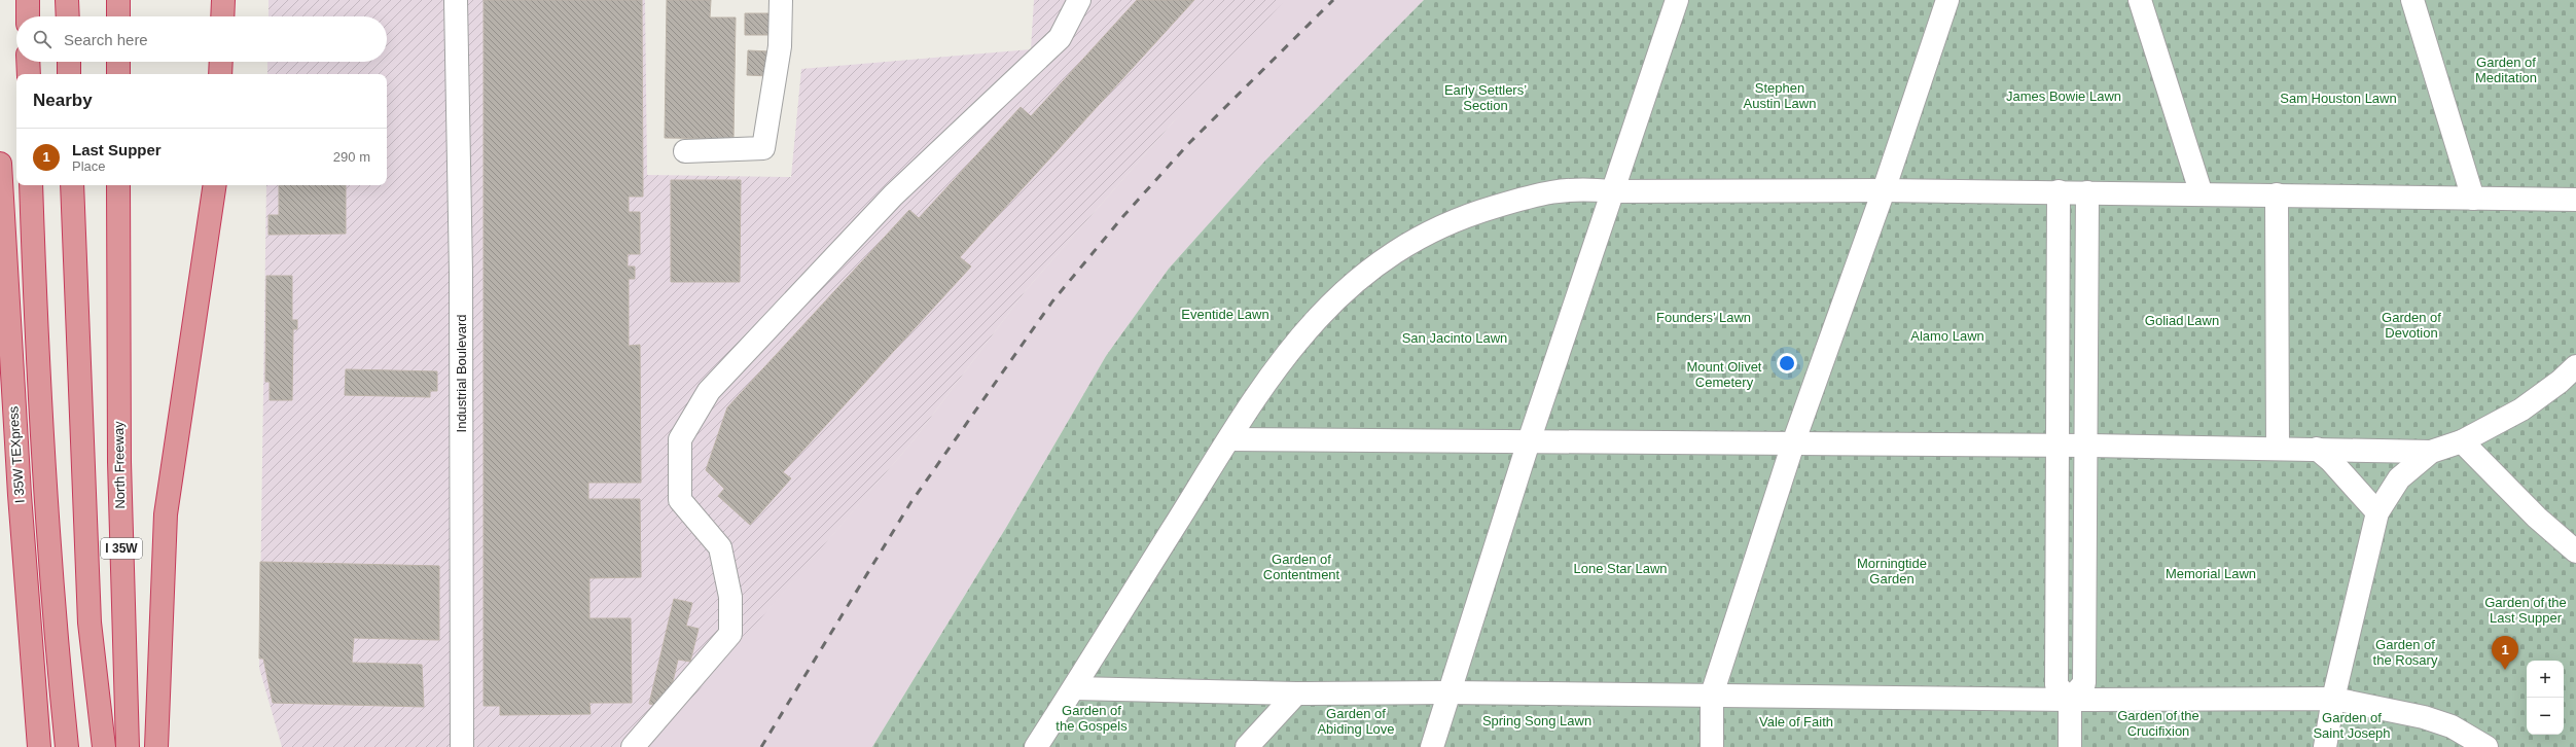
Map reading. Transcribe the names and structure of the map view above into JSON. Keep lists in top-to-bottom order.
{
  "streets": {
    "highway": ["I 35W TEXpress", "North Freeway", "I 35W"],
    "lane": ["Industrial Boulevard"]
  },
  "parks": [
    "Garden of Meditation",
    "Stephen Austin Lawn",
    "Early Settlers’ Section",
    "James Bowie Lawn",
    "Sam Houston Lawn",
    "Eventide Lawn",
    "Founders’ Lawn",
    "Garden of Devotion",
    "Goliad Lawn",
    "Alamo Lawn",
    "San Jacinto Lawn",
    "Mount Olivet Cemetery",
    "Garden of Contentment",
    "Morningtide Garden",
    "Lone Star Lawn",
    "Memorial Lawn",
    "Garden of the Last Supper",
    "Garden of the Rosary",
    "Garden of the Gospels",
    "Garden of Abiding Love",
    "Garden of the Crucifixion",
    "Garden of Saint Joseph",
    "Spring Song Lawn",
    "Vale of Faith"
  ],
  "page": {
    "search": "Search here",
    "heading": "Nearby",
    "list": [
      {
        "mark": "1",
        "name": "Last Supper",
        "note": "Place",
        "value": "290 m"
      }
    ],
    "pins": "1",
    "map_buttons": ["+", "−"]
  }
}
